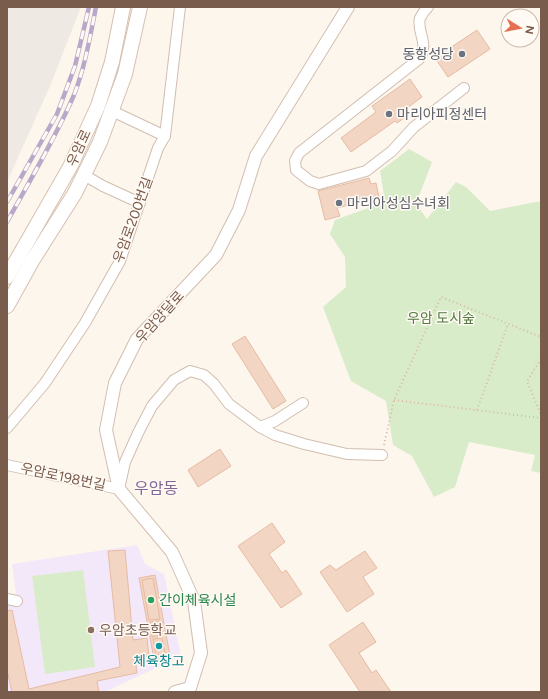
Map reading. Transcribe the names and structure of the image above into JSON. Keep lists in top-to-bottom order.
{
  "streets": {
    "main road": ["우암로"],
    "street": ["우암로200번길", "우암양달로", "우암로198번길"]
  },
  "crossings": [
    ["우암로", "우암로200번길"],
    ["우암양달로", "우암로198번길"]
  ],
  "districts": ["우암동"],
  "parks": ["우암 도시숲"],
  "places": [
    "동항성당",
    "마리아피정센터",
    "마리아성심수녀회",
    "간이체육시설",
    "우암초등학교",
    "체육창고"
  ],
  "north": "right"
}
